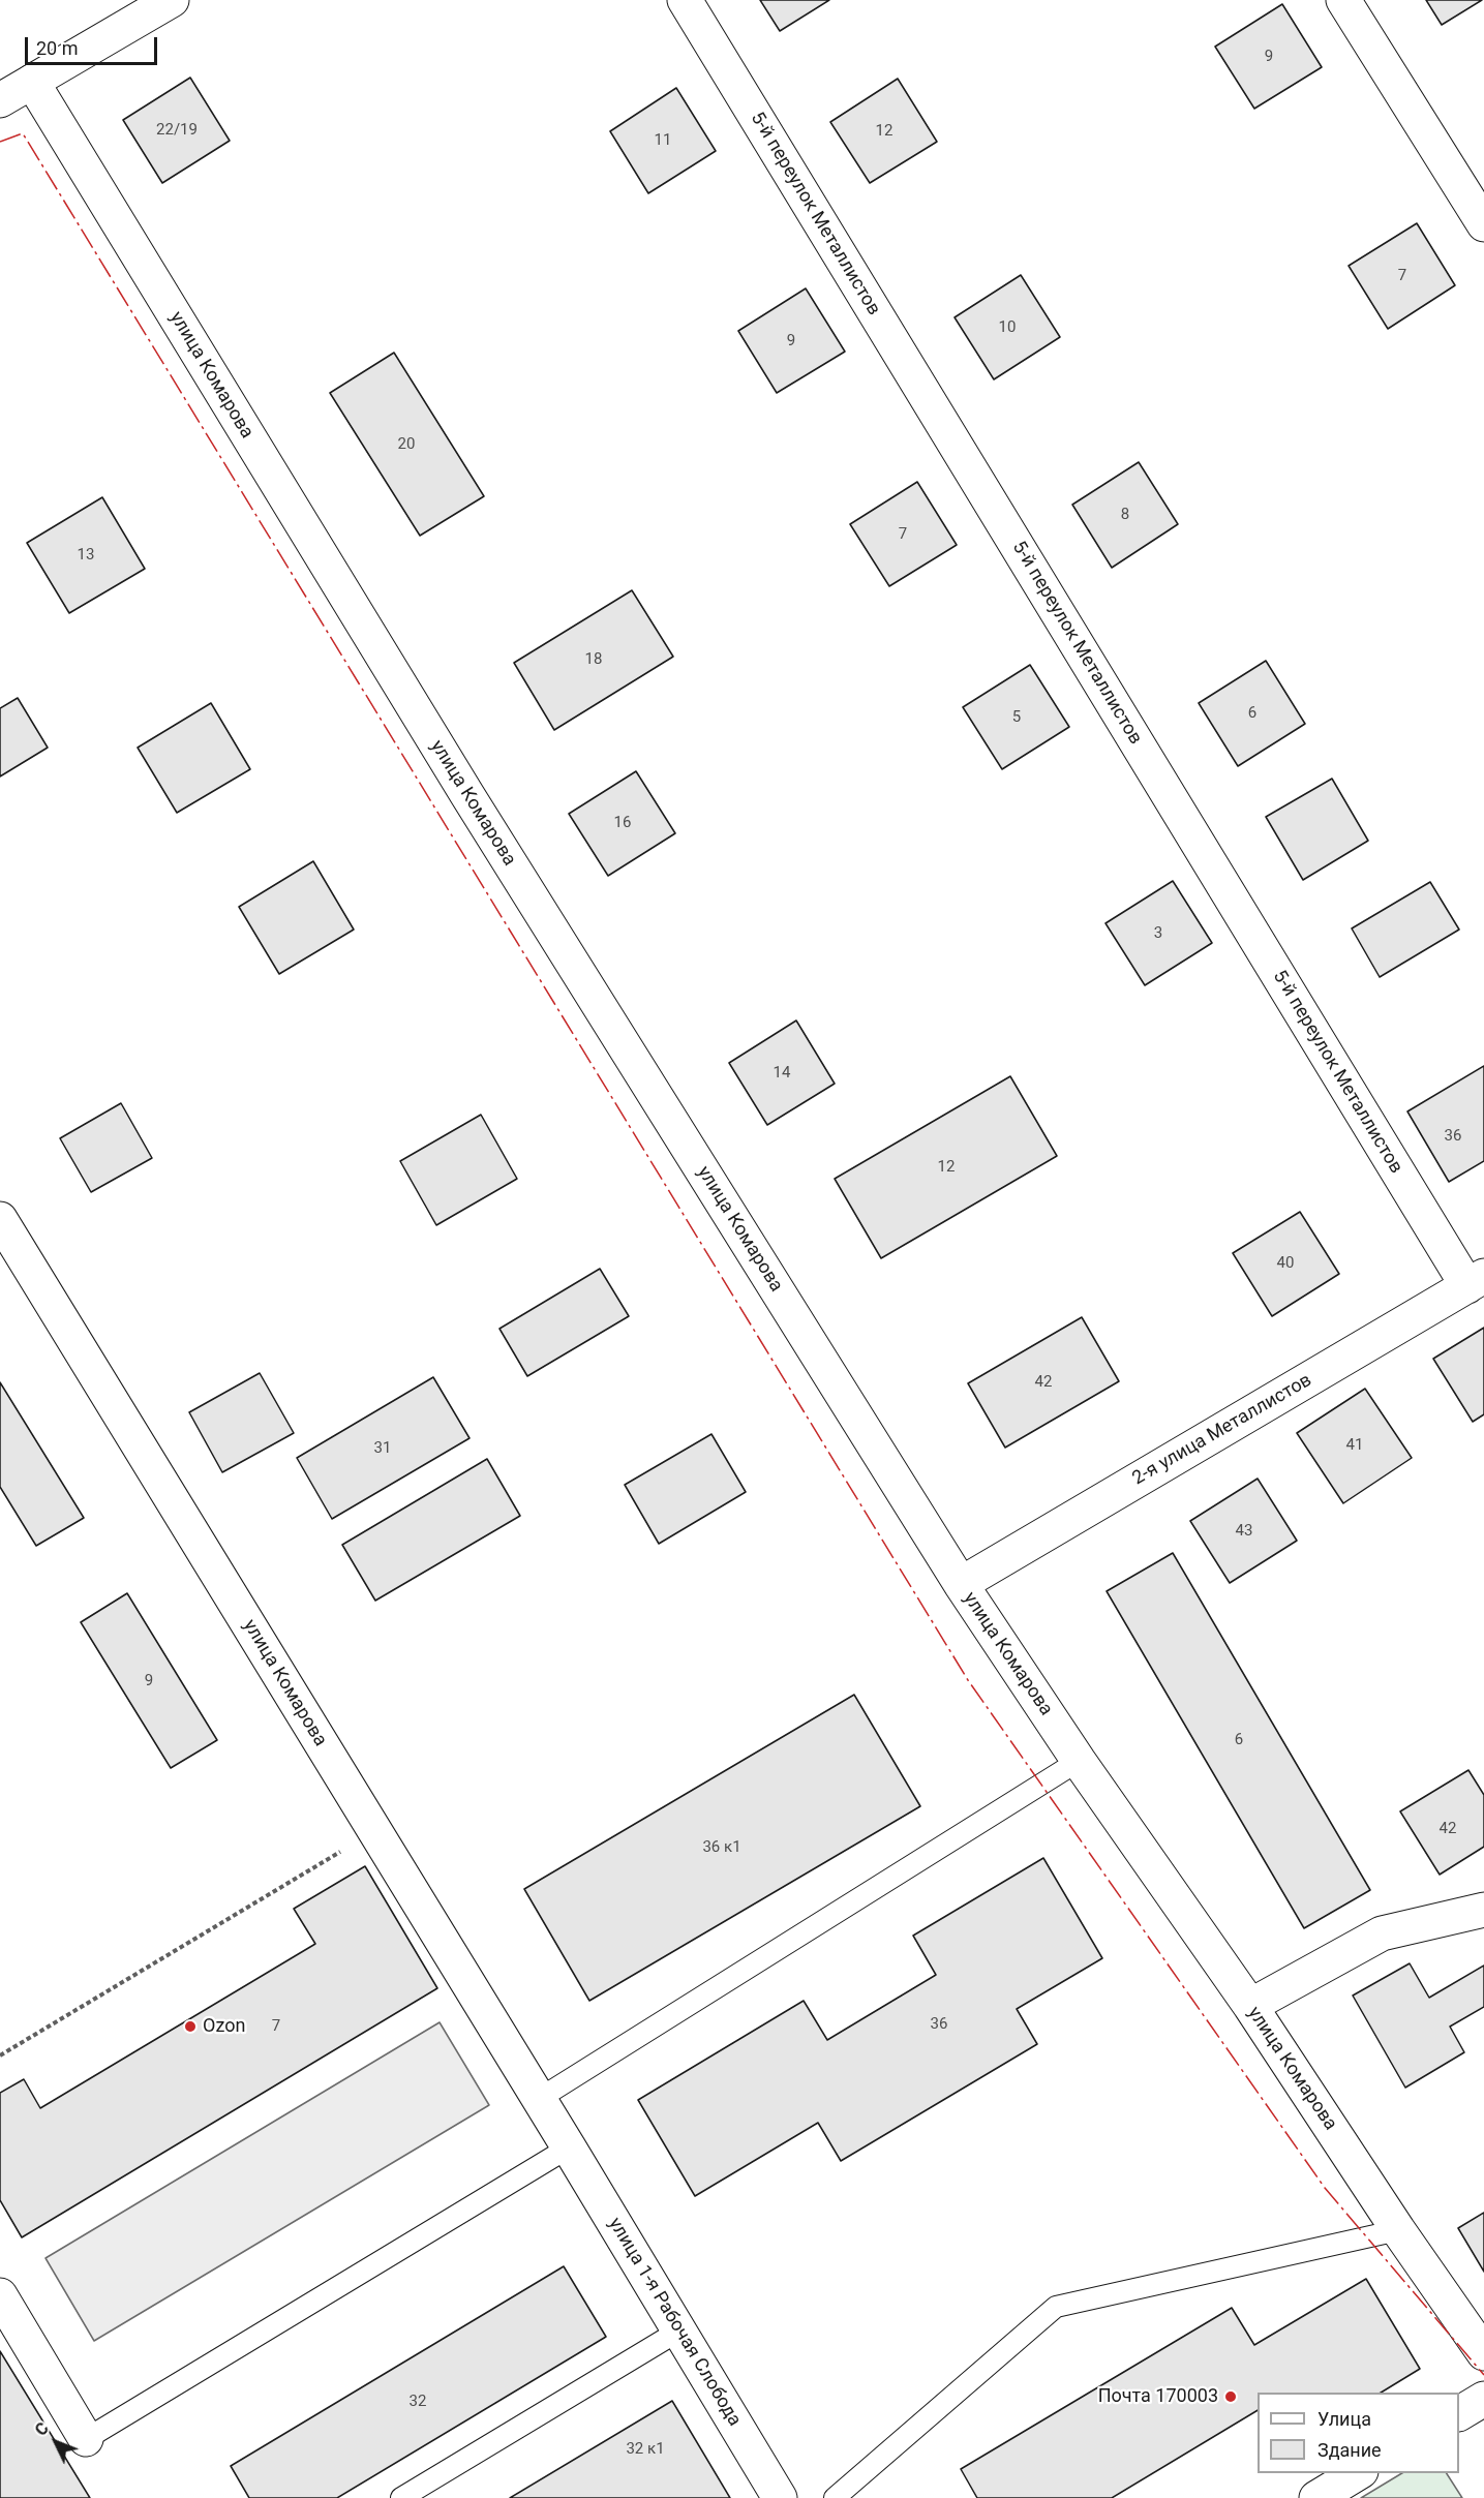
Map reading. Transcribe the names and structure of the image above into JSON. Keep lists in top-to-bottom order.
{
  "streets": {
    "street": [
      "5-й переулок Металлистов",
      "улица Комарова",
      "2-я улица Металлистов",
      "улица 1-я Рабочая Слобода"
    ]
  },
  "crossings": [
    ["5-й переулок Металлистов", "2-я улица Металлистов"],
    ["улица Комарова", "2-я улица Металлистов"],
    ["улица Комарова", "улица 1-я Рабочая Слобода"]
  ],
  "places": ["Ozon", "Почта 170003"],
  "house_numbers": [
    "9",
    "22/19",
    "12",
    "11",
    "7",
    "10",
    "9",
    "20",
    "8",
    "7",
    "13",
    "18",
    "6",
    "5",
    "16",
    "3",
    "14",
    "36",
    "12",
    "40",
    "42",
    "41",
    "31",
    "43",
    "9",
    "6",
    "42",
    "36 к1",
    "36",
    "7",
    "32",
    "32 к1"
  ],
  "legend": ["Улица", "Здание"],
  "scale_bar": "20 m",
  "north": "top left"
}
